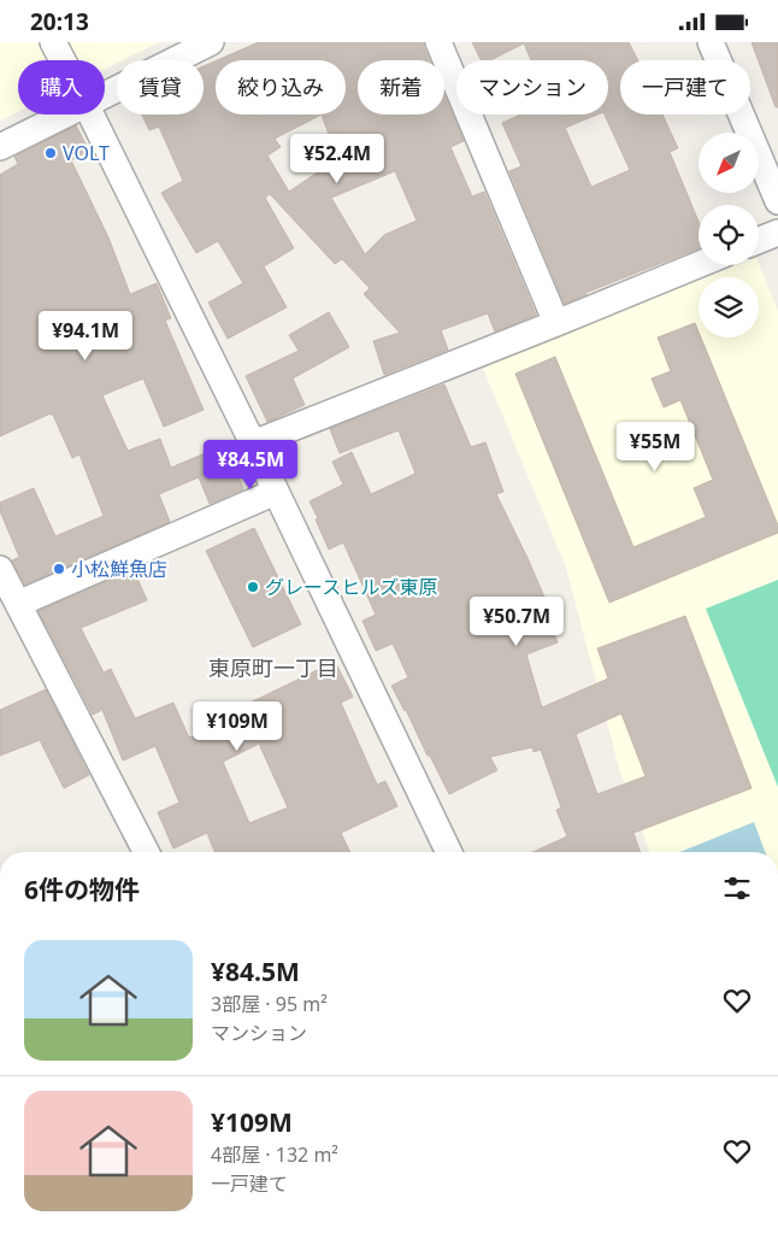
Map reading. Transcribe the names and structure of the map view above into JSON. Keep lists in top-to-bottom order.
{
  "districts": ["東原町一丁目"],
  "places": ["VOLT", "小松鮮魚店", "グレースヒルズ東原"],
  "north": "bottom left",
  "page": {
    "status": "20:13",
    "chip": [
      "購入",
      "賃貸",
      "絞り込み",
      "新着",
      "マンション",
      "一戸建て"
    ],
    "price": [
      "¥52.4M",
      "¥94.1M",
      "¥55M",
      "¥84.5M",
      "¥50.7M",
      "¥109M"
    ],
    "heading": "6件の物件",
    "list": [
      {
        "name": "¥84.5M",
        "note": "3部屋 · 95 m² · マンション"
      },
      {
        "name": "¥109M",
        "note": "4部屋 · 132 m² · 一戸建て"
      }
    ]
  }
}
